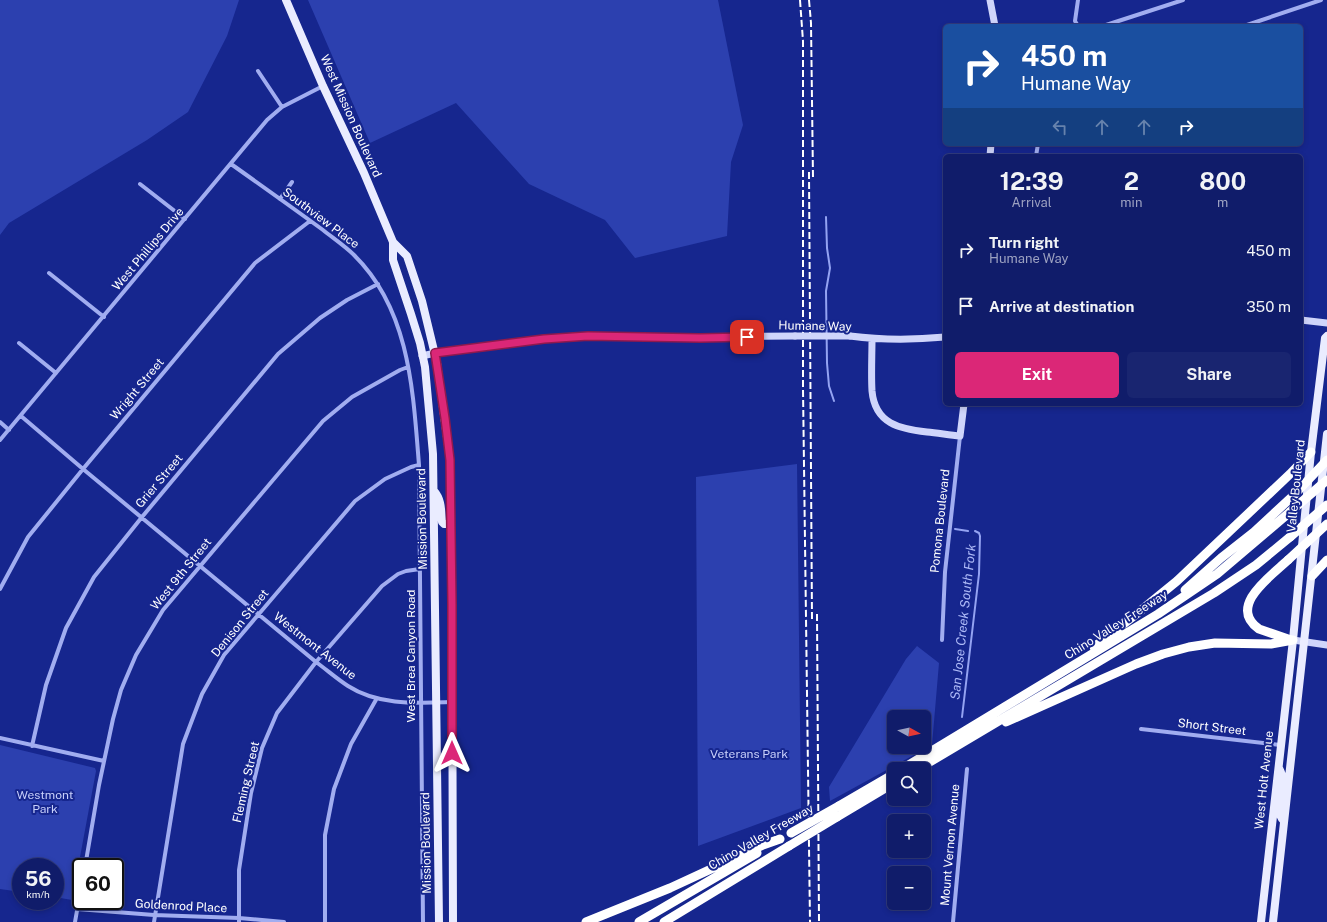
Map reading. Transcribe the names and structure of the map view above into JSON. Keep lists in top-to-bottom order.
{
  "streets": {
    "highway": ["Chino Valley Freeway"],
    "main road": [
      "West Mission Boulevard",
      "Valley Boulevard",
      "Mission Boulevard",
      "West Holt Avenue"
    ],
    "street": [
      "Southview Place",
      "West Phillips Drive",
      "Humane Way",
      "Wright Street",
      "Grier Street",
      "Pomona Boulevard",
      "West 9th Street",
      "Denison Street",
      "Westmont Avenue",
      "West Brea Canyon Road",
      "Short Street",
      "Fleming Street",
      "Mount Vernon Avenue",
      "Goldenrod Place"
    ]
  },
  "crossings": [
    ["West Mission Boulevard", "West Phillips Drive"],
    ["West Mission Boulevard", "Mission Boulevard"],
    ["Southview Place", "West Phillips Drive"],
    ["Southview Place", "Wright Street"],
    ["Southview Place", "Grier Street"],
    ["Southview Place", "West 9th Street"],
    ["Southview Place", "West Brea Canyon Road"],
    ["West Phillips Drive", "Westmont Avenue"],
    ["Humane Way", "Mission Boulevard"],
    ["Wright Street", "Westmont Avenue"],
    ["Grier Street", "Westmont Avenue"],
    ["Valley Boulevard", "West Holt Avenue"],
    ["Mission Boulevard", "Westmont Avenue"],
    ["West 9th Street", "Westmont Avenue"],
    ["West 9th Street", "West Brea Canyon Road"],
    ["Denison Street", "Westmont Avenue"],
    ["Denison Street", "West Brea Canyon Road"],
    ["Denison Street", "Goldenrod Place"],
    ["Westmont Avenue", "West Brea Canyon Road"],
    ["Westmont Avenue", "Fleming Street"],
    ["West Brea Canyon Road", "Fleming Street"],
    ["Short Street", "West Holt Avenue"],
    ["Fleming Street", "Goldenrod Place"]
  ],
  "water": ["San Jose Creek South Fork"],
  "parks": ["Veterans Park", "Westmont Park"],
  "north": "right",
  "page": {
    "turn": ["450 m", "Humane Way"],
    "eta": [
      "12:39",
      "Arrival",
      "2",
      "min",
      "800",
      "m"
    ],
    "list": [
      {
        "name": "Turn right",
        "note": "Humane Way",
        "value": "450 m"
      },
      {
        "name": "Arrive at destination",
        "value": "350 m"
      }
    ],
    "buttons": ["Exit", "Share"],
    "map_buttons": ["+", "−"],
    "speed": "56 km/h",
    "limit": "60"
  }
}
